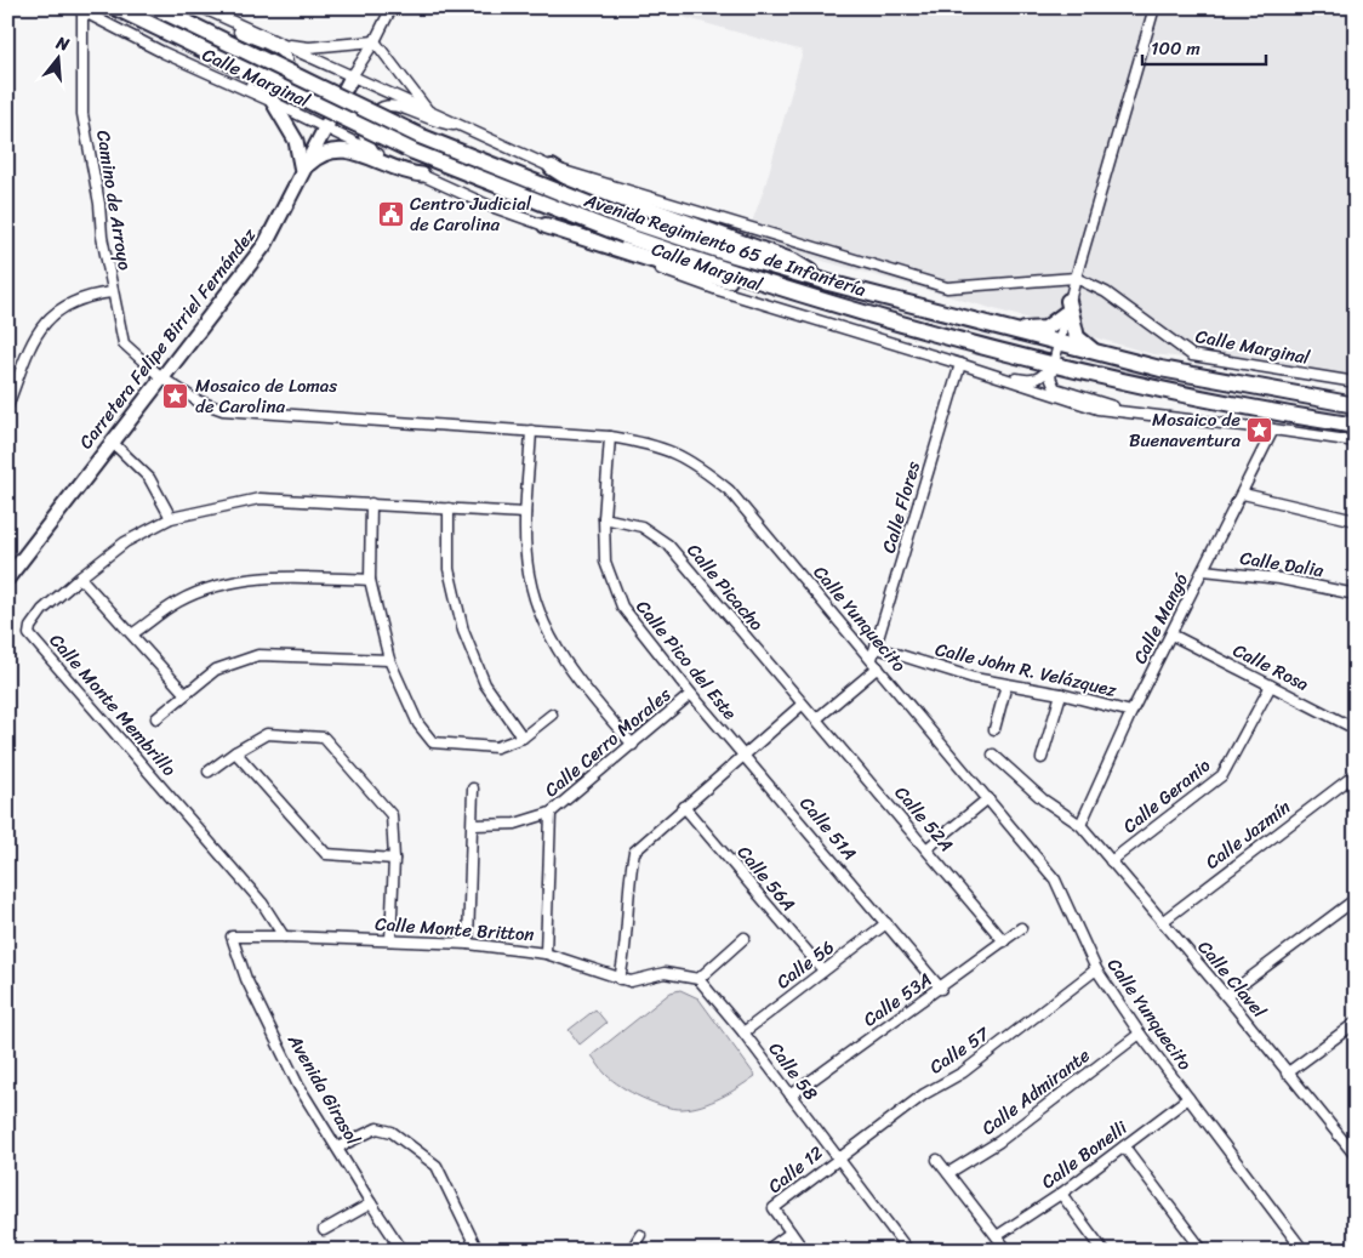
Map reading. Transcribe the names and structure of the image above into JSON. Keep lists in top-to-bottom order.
{
  "streets": {
    "main road": ["Avenida Regimiento 65 de Infantería"],
    "street": [
      "Calle Marginal",
      "Camino de Arroyo",
      "Carretera Felipe Birriel Fernández",
      "Calle Flores",
      "Calle Dalia",
      "Calle Picacho",
      "Calle Yunquecito",
      "Calle Mangó",
      "Calle Pico del Este",
      "Calle Rosa",
      "Calle John R. Velázquez",
      "Calle Monte Membrillo",
      "Calle Cerro Morales",
      "Calle Geranio",
      "Calle 52A",
      "Calle 51A",
      "Calle Jazmín",
      "Calle 56A",
      "Calle Monte Britton",
      "Calle 56",
      "Calle Clavel",
      "Calle 53A",
      "Calle 57",
      "Calle 58",
      "Avenida Girasol",
      "Calle Admirante",
      "Calle Bonelli",
      "Calle 12"
    ]
  },
  "crossings": [
    ["Calle Marginal", "Camino de Arroyo"],
    ["Calle Marginal", "Carretera Felipe Birriel Fernández"],
    ["Calle Marginal", "Calle Flores"],
    ["Calle Marginal", "Calle Mangó"],
    ["Camino de Arroyo", "Carretera Felipe Birriel Fernández"],
    ["Camino de Arroyo", "Calle Yunquecito"],
    ["Carretera Felipe Birriel Fernández", "Calle Yunquecito"],
    ["Calle Flores", "Calle Yunquecito"],
    ["Calle Flores", "Calle John R. Velázquez"],
    ["Calle Dalia", "Calle Mangó"],
    ["Calle Picacho", "Calle Pico del Este"],
    ["Calle Picacho", "Calle 52A"],
    ["Calle Yunquecito", "Calle Pico del Este"],
    ["Calle Yunquecito", "Calle 57"],
    ["Calle Yunquecito", "Calle Admirante"],
    ["Calle Yunquecito", "Calle Bonelli"],
    ["Calle Mangó", "Calle Rosa"],
    ["Calle Mangó", "Calle John R. Velázquez"],
    ["Calle Mangó", "Calle Clavel"],
    ["Calle Pico del Este", "Calle Cerro Morales"],
    ["Calle Pico del Este", "Calle 51A"],
    ["Calle Rosa", "Calle Geranio"],
    ["Calle Monte Membrillo", "Calle Monte Britton"],
    ["Calle Geranio", "Calle Clavel"],
    ["Calle 52A", "Calle 53A"],
    ["Calle 51A", "Calle 56"],
    ["Calle 51A", "Calle 53A"],
    ["Calle Jazmín", "Calle Clavel"],
    ["Calle 56A", "Calle 56"],
    ["Calle Monte Britton", "Avenida Girasol"],
    ["Calle 56", "Calle 58"],
    ["Calle 53A", "Calle 58"],
    ["Calle 57", "Calle 58"],
    ["Calle 57", "Calle 12"],
    ["Calle 58", "Calle 12"]
  ],
  "places": {
    "public building": ["Centro Judicial de Carolina"],
    "place": ["Mosaico de Lomas de Carolina", "Mosaico de Buenaventura"]
  },
  "scale_bar": "100 m",
  "north": "top"
}
